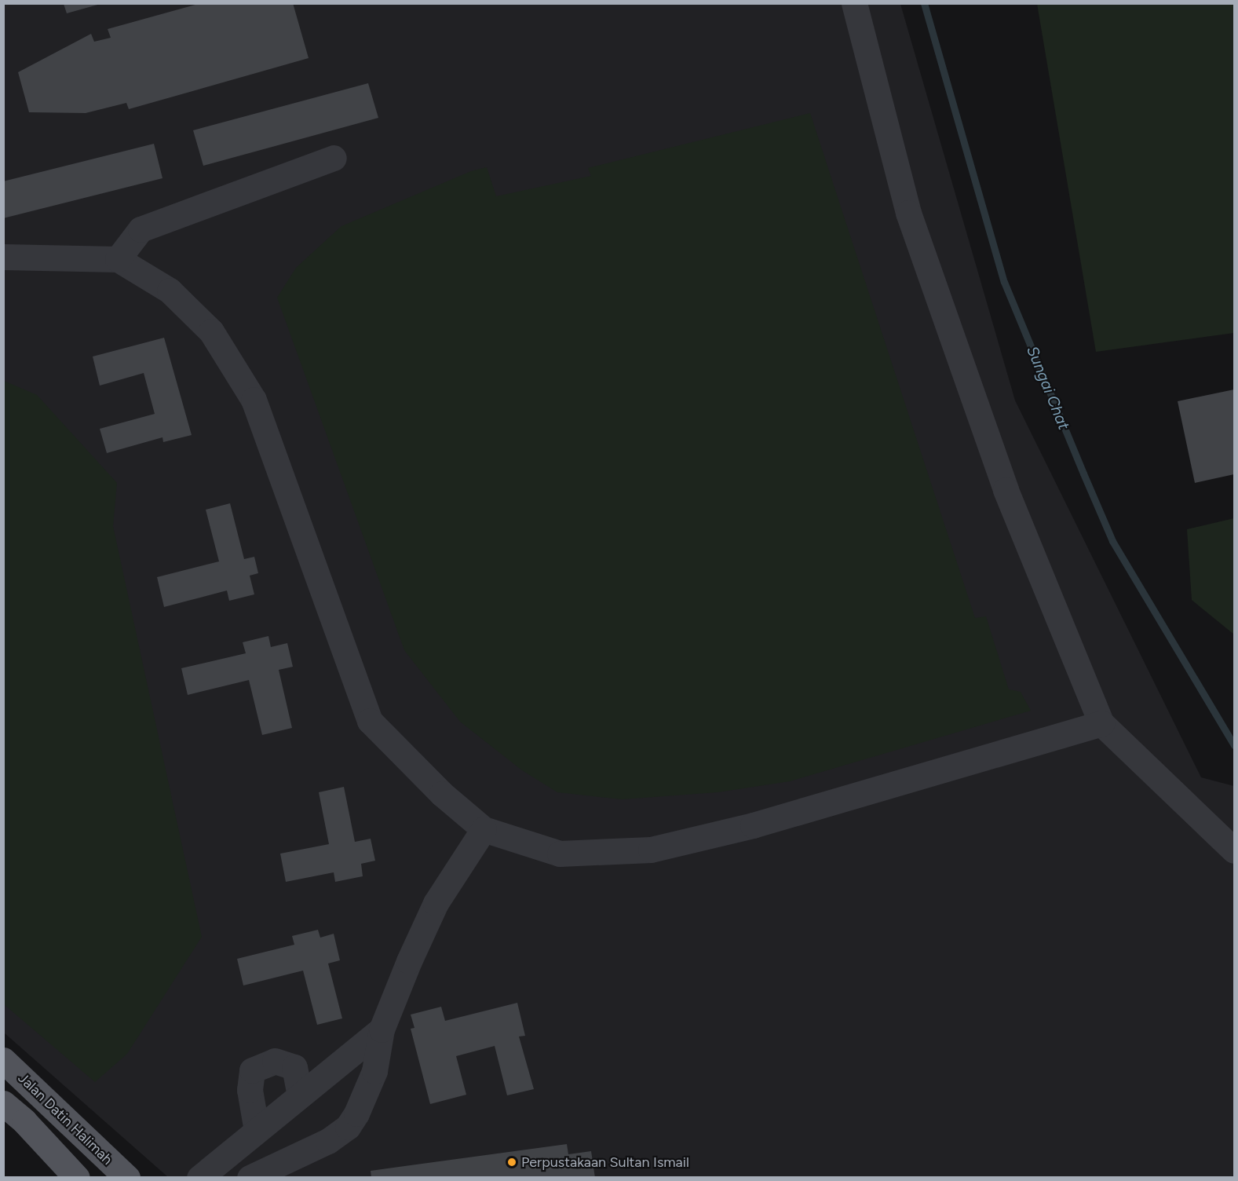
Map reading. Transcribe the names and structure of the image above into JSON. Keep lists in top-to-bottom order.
{
  "streets": {
    "main road": ["Jalan Datin Halimah"]
  },
  "water": ["Sungai Chat"],
  "places": ["Perpustakaan Sultan Ismail"]
}
